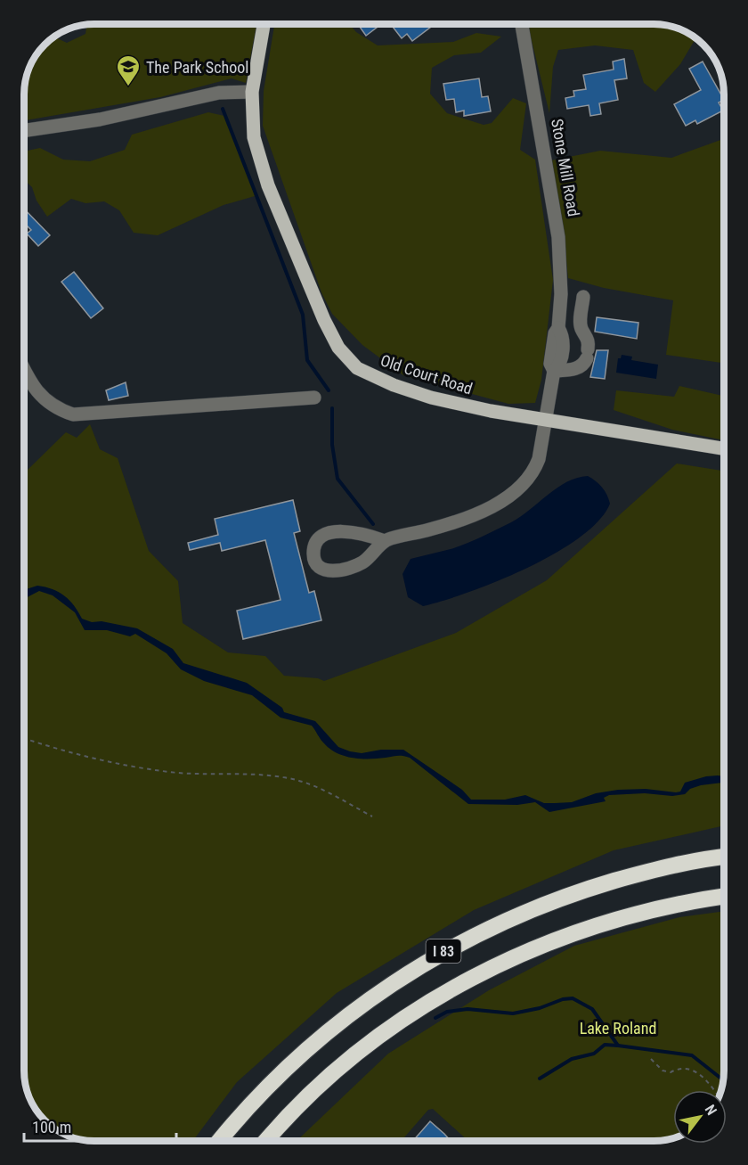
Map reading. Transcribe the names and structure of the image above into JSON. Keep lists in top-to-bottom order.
{
  "streets": {
    "highway": ["I 83"],
    "main road": ["Old Court Road"],
    "street": ["Stone Mill Road"]
  },
  "crossings": [
    ["Stone Mill Road", "Old Court Road"]
  ],
  "parks": ["Lake Roland"],
  "places": {
    "school or university": ["The Park School"]
  },
  "scale_bar": "100 m",
  "north": "top right"
}
